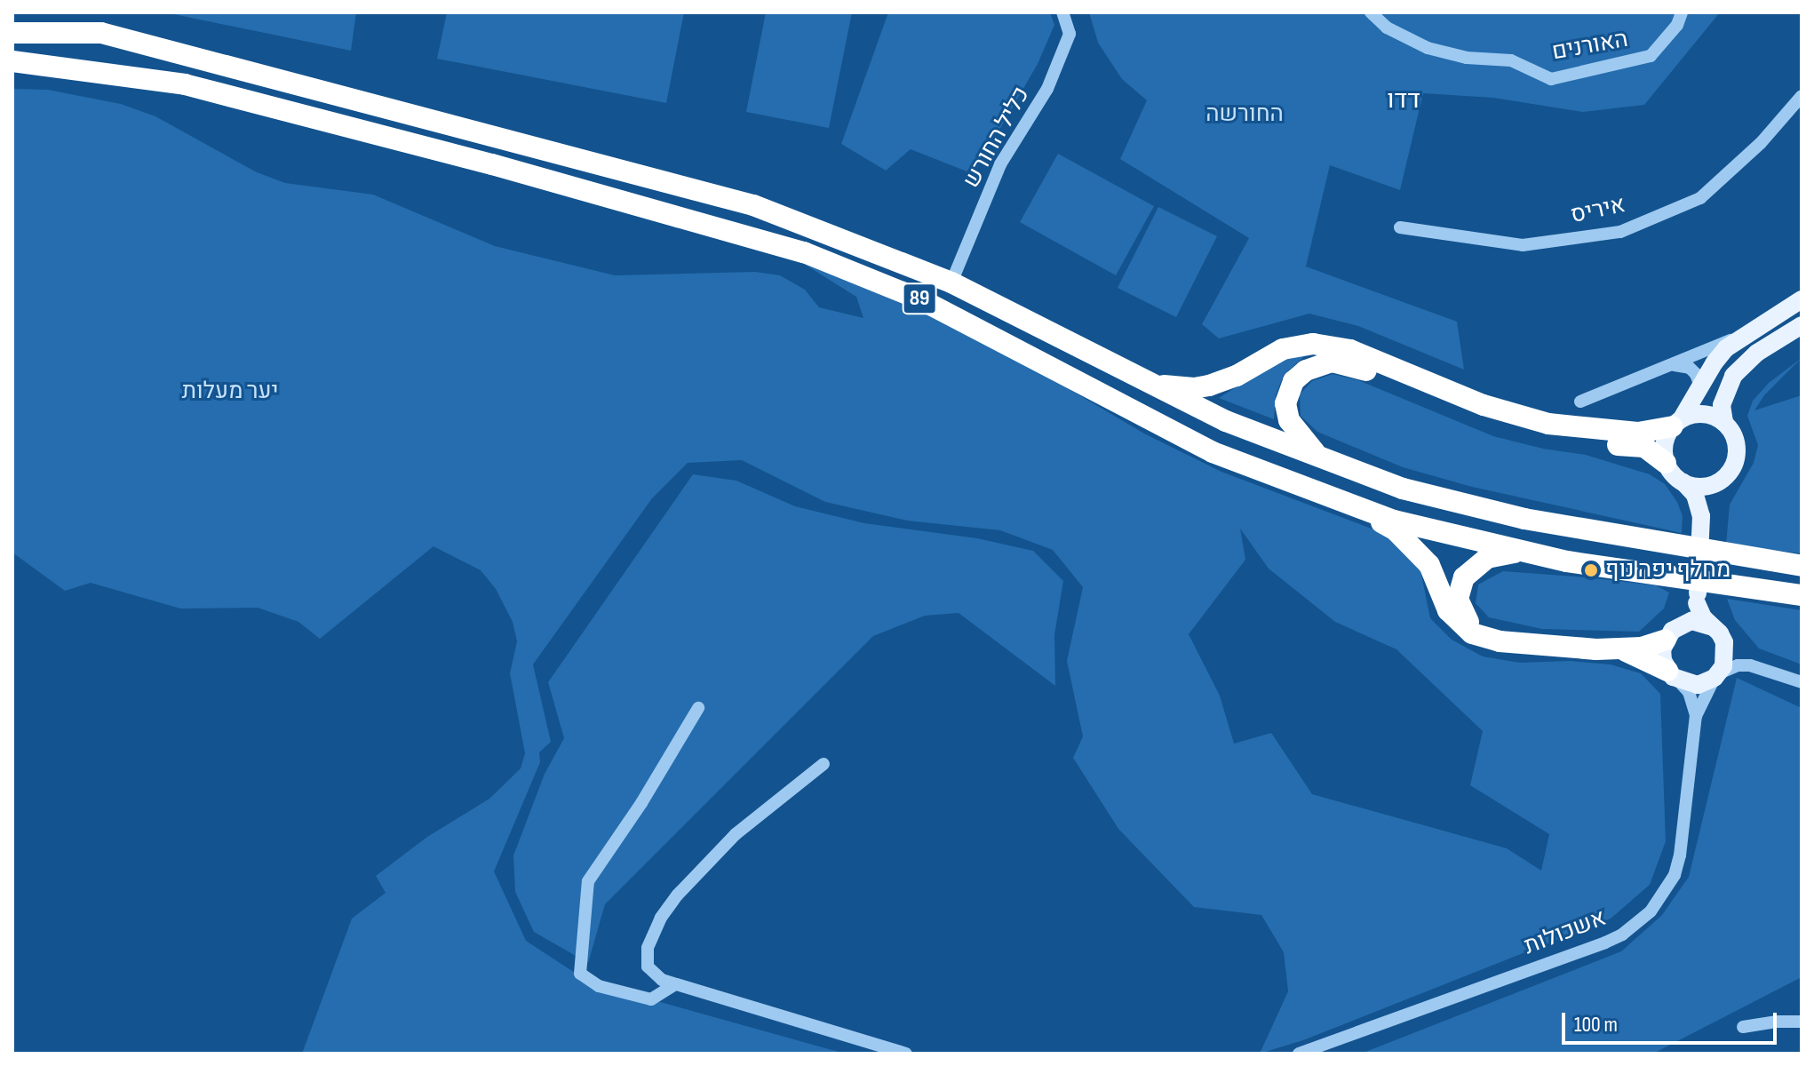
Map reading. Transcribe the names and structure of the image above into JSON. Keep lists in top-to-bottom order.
{
  "streets": {
    "highway": ["89"],
    "street": [
      "האורנים",
      "כליל החורש",
      "איריס",
      "אשכולות"
    ]
  },
  "crossings": [
    ["כליל החורש", "89"]
  ],
  "districts": ["דדו"],
  "parks": ["החורשה", "יער מעלות"],
  "places": ["מחלף יפה נוף"],
  "scale_bar": "100 m"
}
